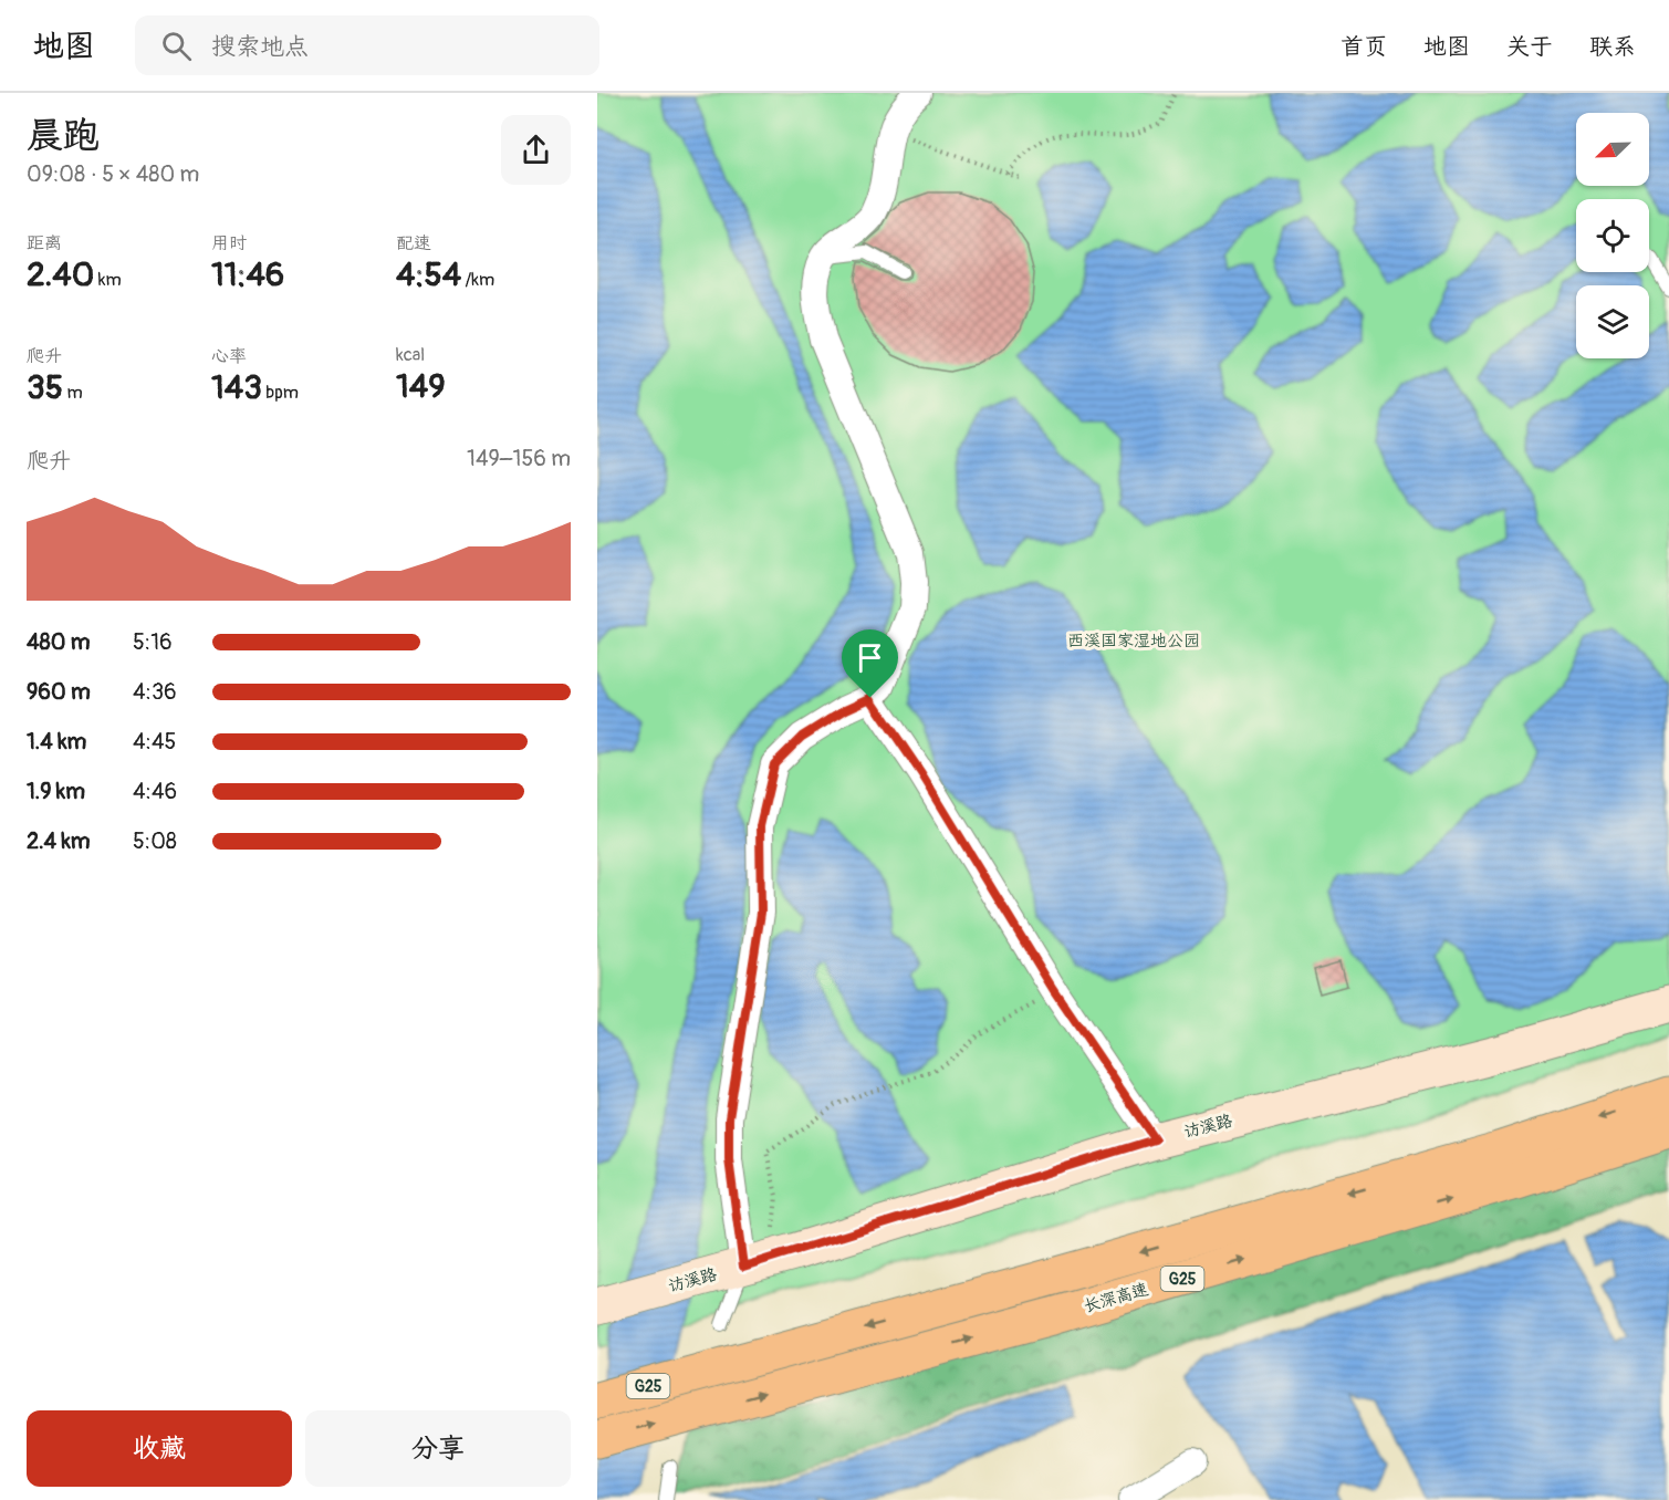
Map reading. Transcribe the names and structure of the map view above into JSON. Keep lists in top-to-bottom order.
{
  "streets": {
    "highway": ["G25", "长深高速"],
    "street": ["访溪路"]
  },
  "parks": ["西溪国家湿地公园"],
  "north": "bottom left",
  "page": {
    "header": "地图",
    "search": "搜索地点",
    "nav": [
      "首页",
      "地图",
      "关于",
      "联系"
    ],
    "heading": ["晨跑", "09:08 · 5 × 480 m"],
    "stats": [
      ["距离", "2.40 km"],
      ["用时", "11:46"],
      ["配速", "4:54 /km"],
      ["爬升", "35 m"],
      ["心率", "143 bpm"],
      ["kcal", "149"]
    ],
    "chart": ["爬升", "149–156 m"],
    "list": [
      {
        "name": "480 m",
        "note": "5:16"
      },
      {
        "name": "960 m",
        "note": "4:36"
      },
      {
        "name": "1.4 km",
        "note": "4:45"
      },
      {
        "name": "1.9 km",
        "note": "4:46"
      },
      {
        "name": "2.4 km",
        "note": "5:08"
      }
    ],
    "buttons": ["收藏", "分享"]
  }
}
